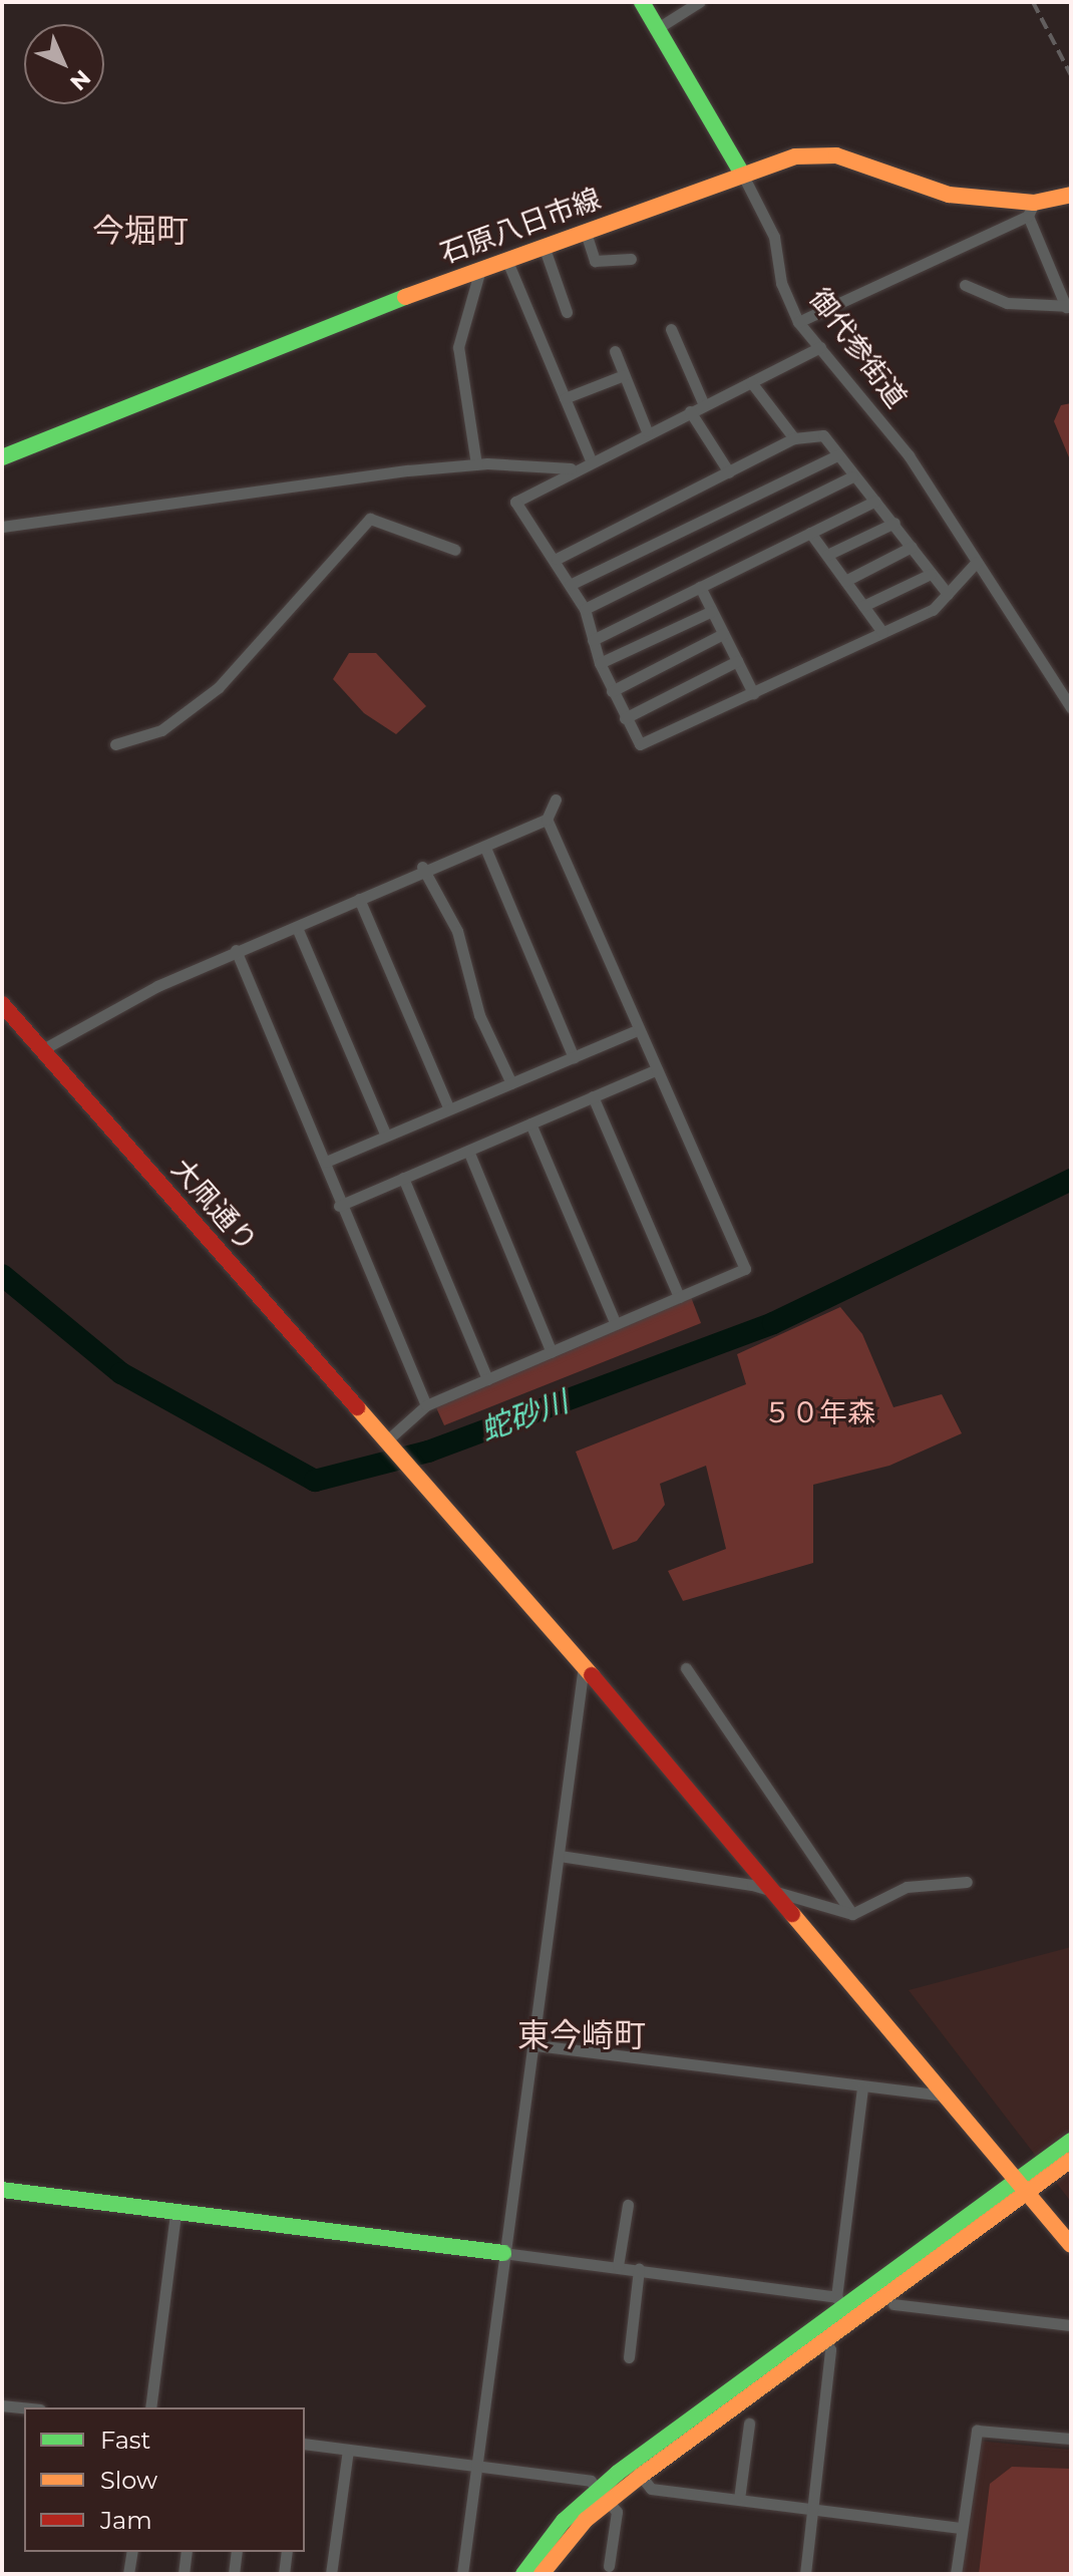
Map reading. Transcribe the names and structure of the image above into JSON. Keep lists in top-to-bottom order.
{
  "streets": {
    "street": ["石原八日市線", "御代参街道", "大凧通り"]
  },
  "crossings": [
    ["石原八日市線", "御代参街道"]
  ],
  "districts": ["今堀町", "東今崎町"],
  "water": ["蛇砂川"],
  "parks": ["５０年森"],
  "legend": ["Fast", "Slow", "Jam"],
  "north": "bottom right"
}
